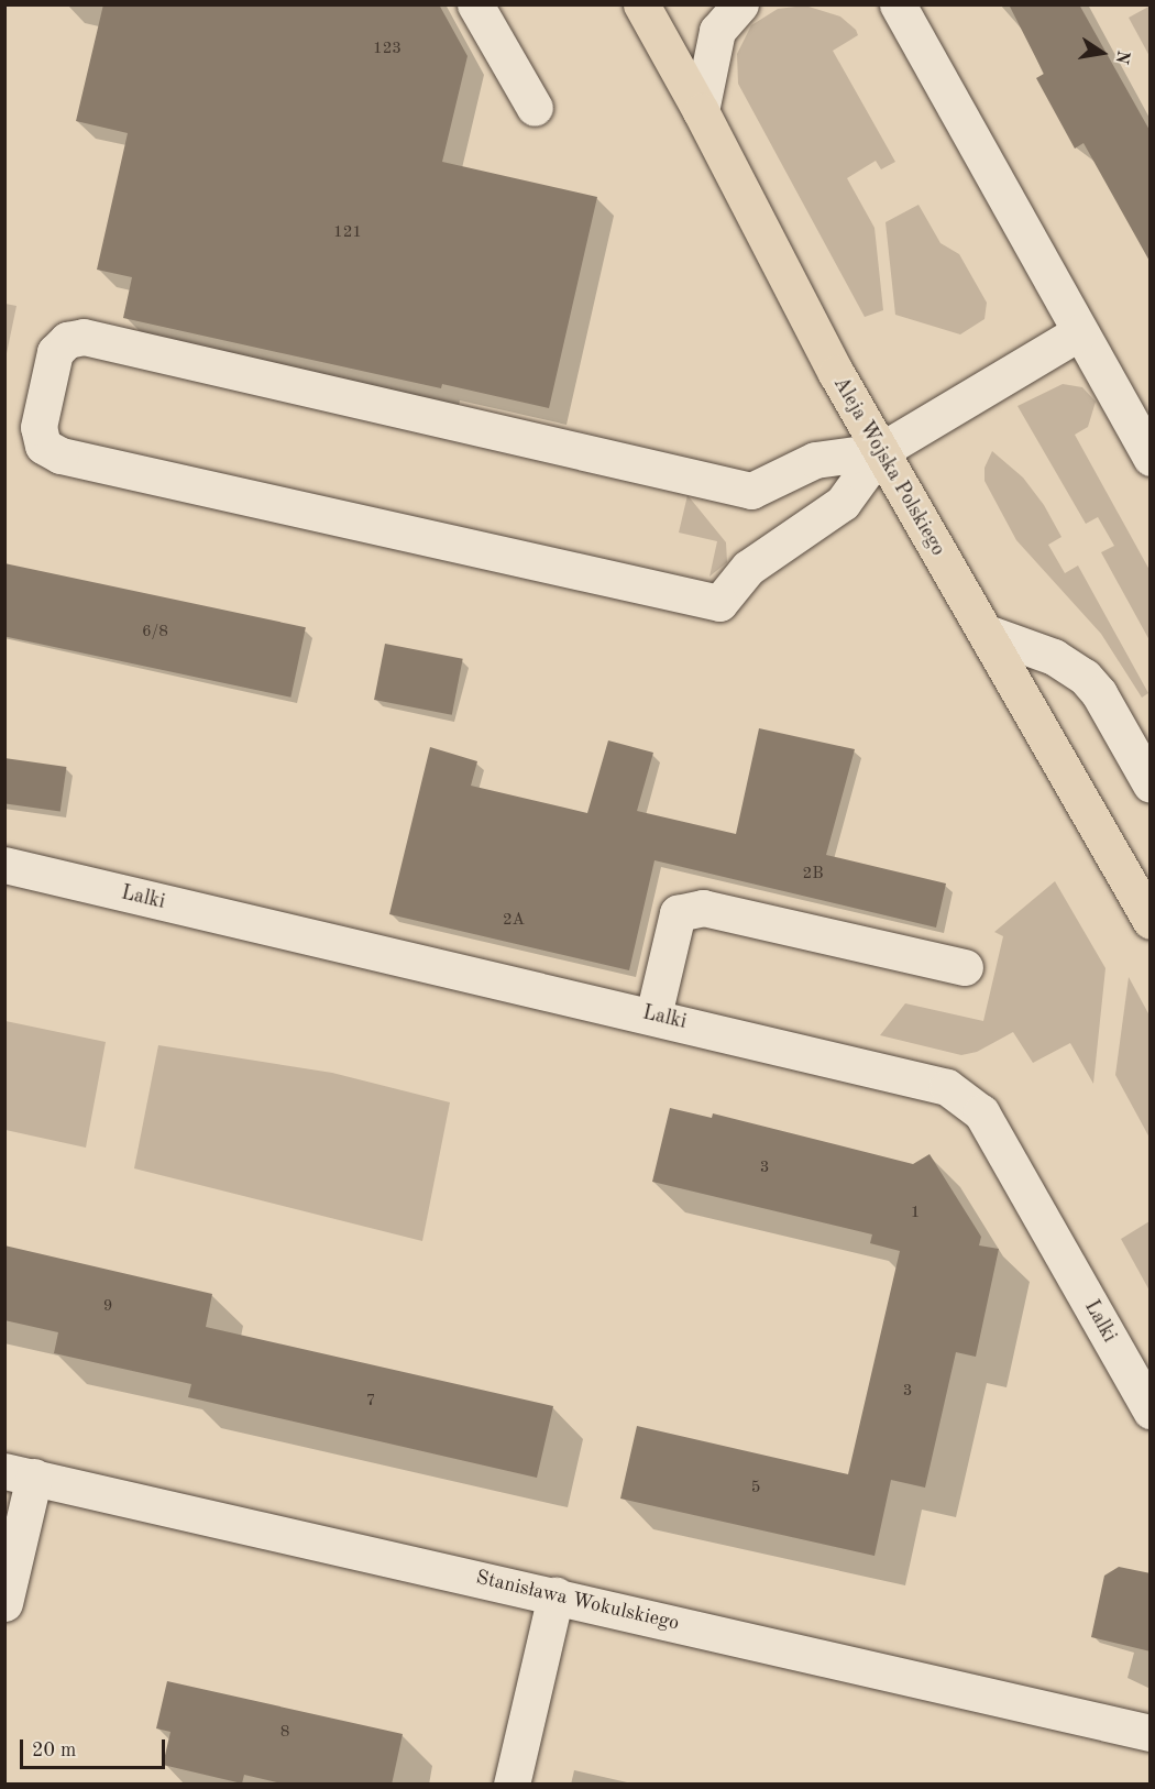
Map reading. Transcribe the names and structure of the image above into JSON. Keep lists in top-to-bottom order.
{
  "streets": {
    "main road": ["Aleja Wojska Polskiego"],
    "street": ["Lalki", "Stanisława Wokulskiego"]
  },
  "house_numbers": [
    "123",
    "121",
    "6/8",
    "2B",
    "2A",
    "3",
    "1",
    "9",
    "3",
    "7",
    "5",
    "8"
  ],
  "scale_bar": "20 m",
  "north": "right"
}
